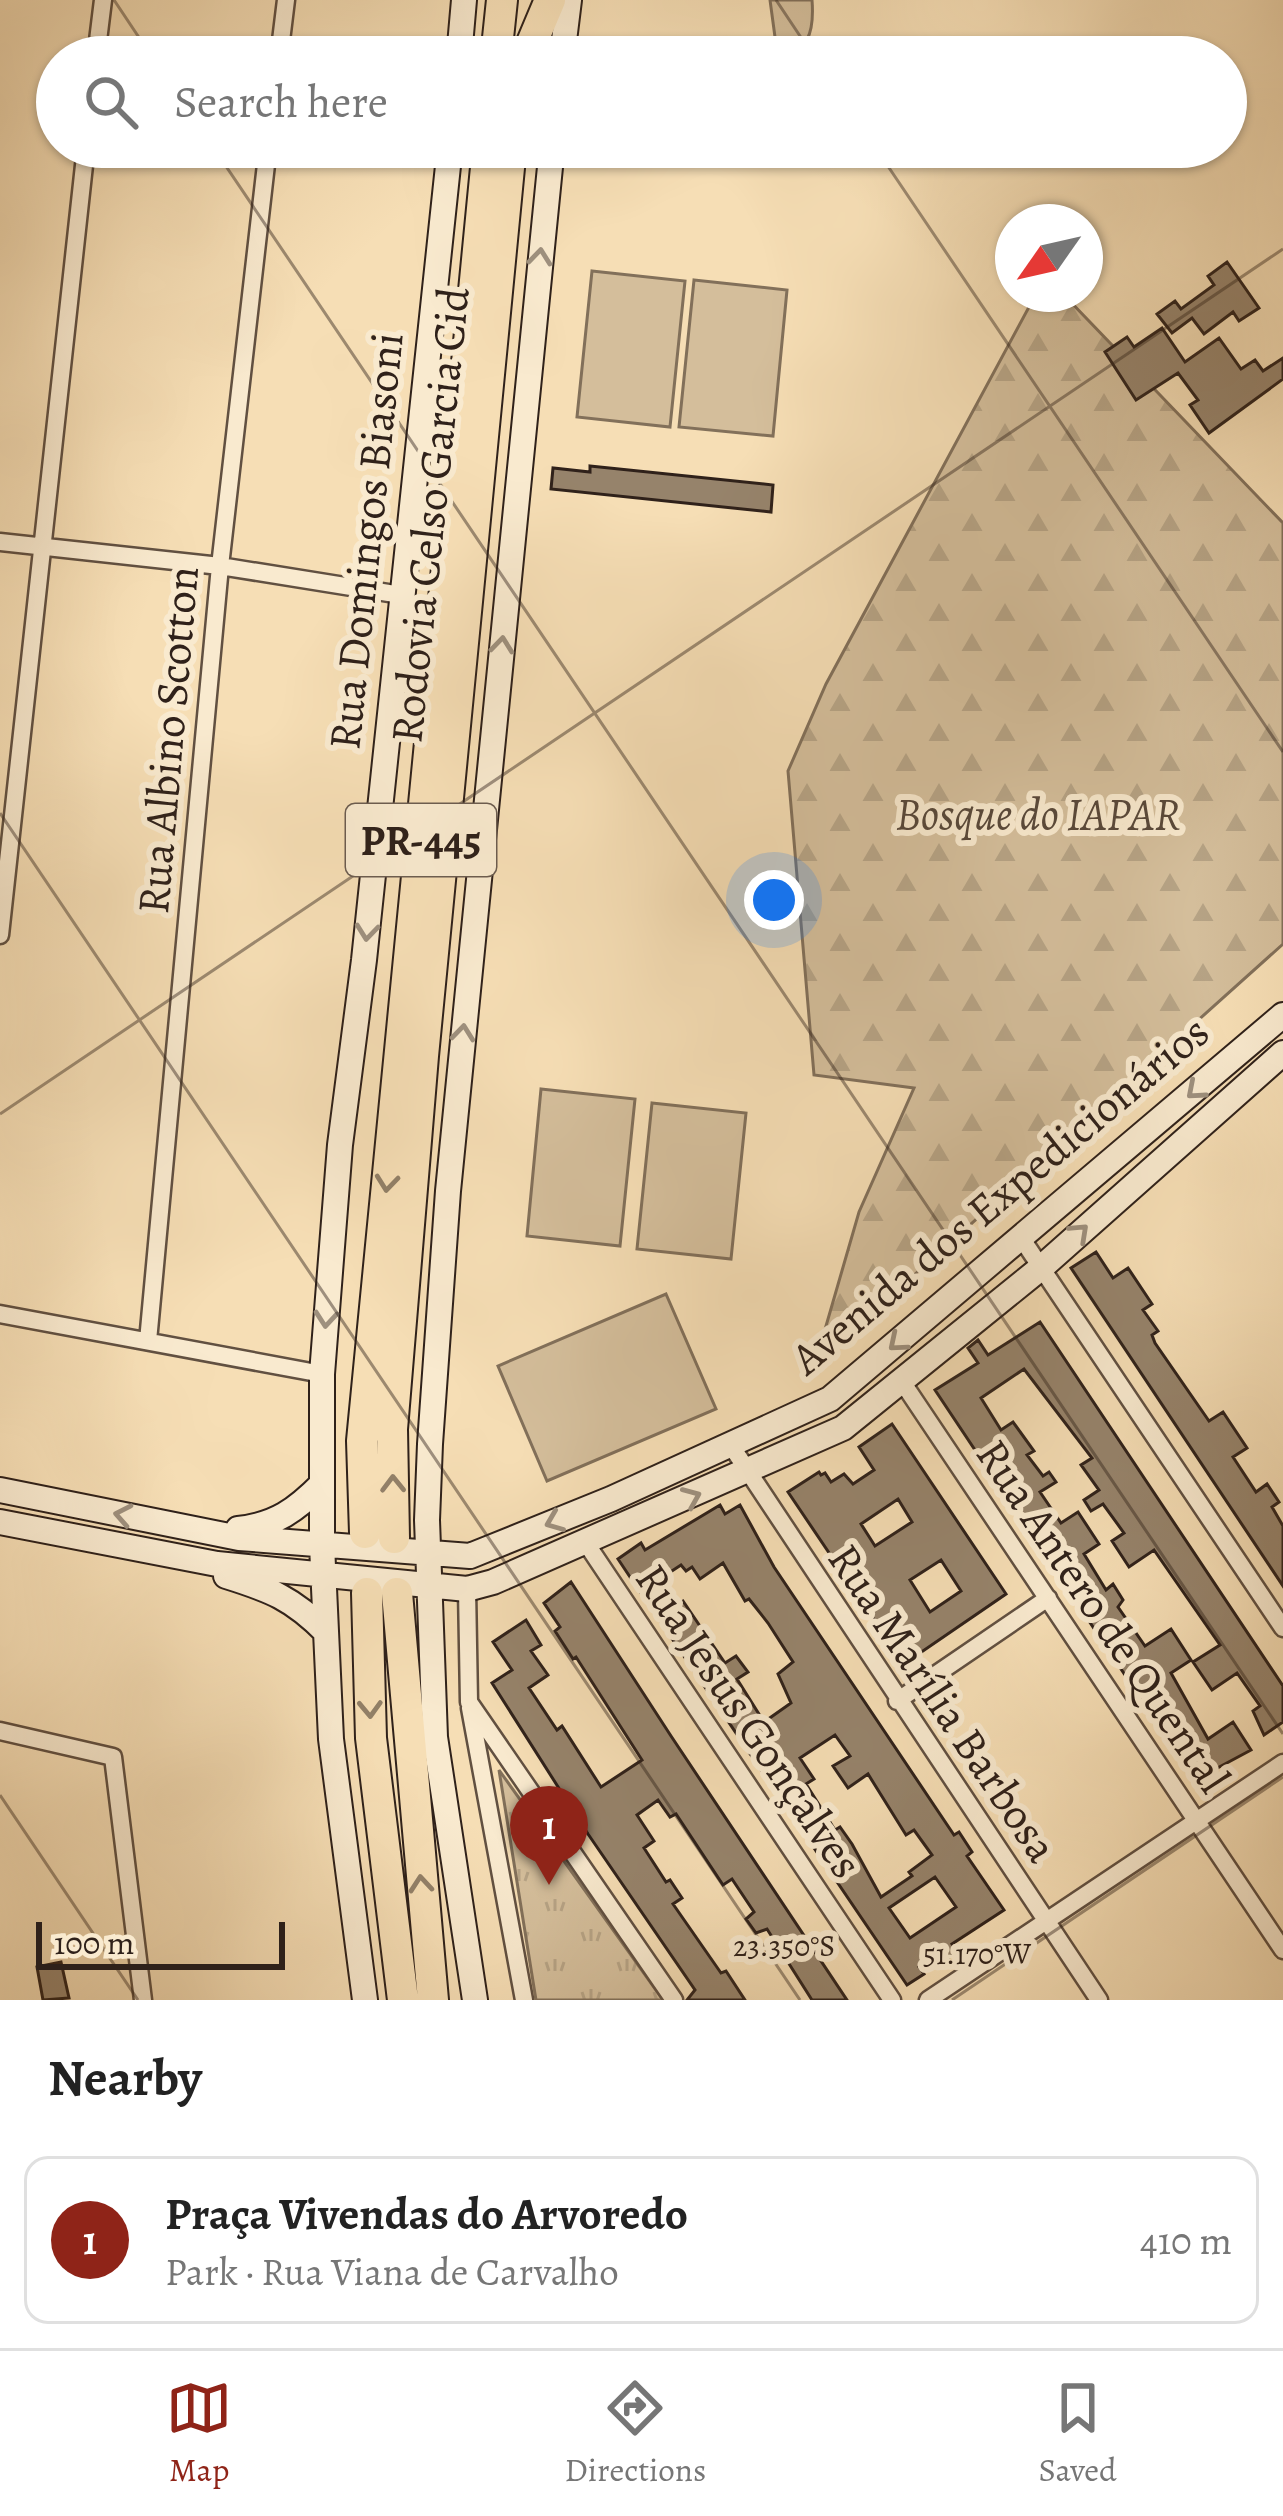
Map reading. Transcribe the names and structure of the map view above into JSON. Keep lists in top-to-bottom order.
{
  "streets": {
    "highway": ["Rodovia Celso Garcia Cid", "PR-445"],
    "main road": ["Rua Domingos Biasoni", "Avenida dos Expedicionários"],
    "street": [
      "Rua Albino Scotton",
      "Rua Antero de Quental",
      "Rua Marília Barbosa",
      "Rua Jesus Gonçalves"
    ]
  },
  "crossings": [
    ["Avenida dos Expedicionários", "Rua Antero de Quental"],
    ["Avenida dos Expedicionários", "Rua Marília Barbosa"],
    ["Avenida dos Expedicionários", "Rua Jesus Gonçalves"]
  ],
  "parks": ["Bosque do IAPAR"],
  "scale_bar": "100 m",
  "north": "bottom left",
  "page": {
    "search": "Search here",
    "pins": "1",
    "scale": "100 m",
    "heading": "Nearby",
    "list": [
      {
        "mark": "1",
        "name": "Praça Vivendas do Arvoredo",
        "note": "Park · Rua Viana de Carvalho",
        "value": "410 m"
      }
    ],
    "nav": ["Map", "Directions", "Saved"]
  },
  "coordinates": ["23.350°S", "51.170°W"]
}
